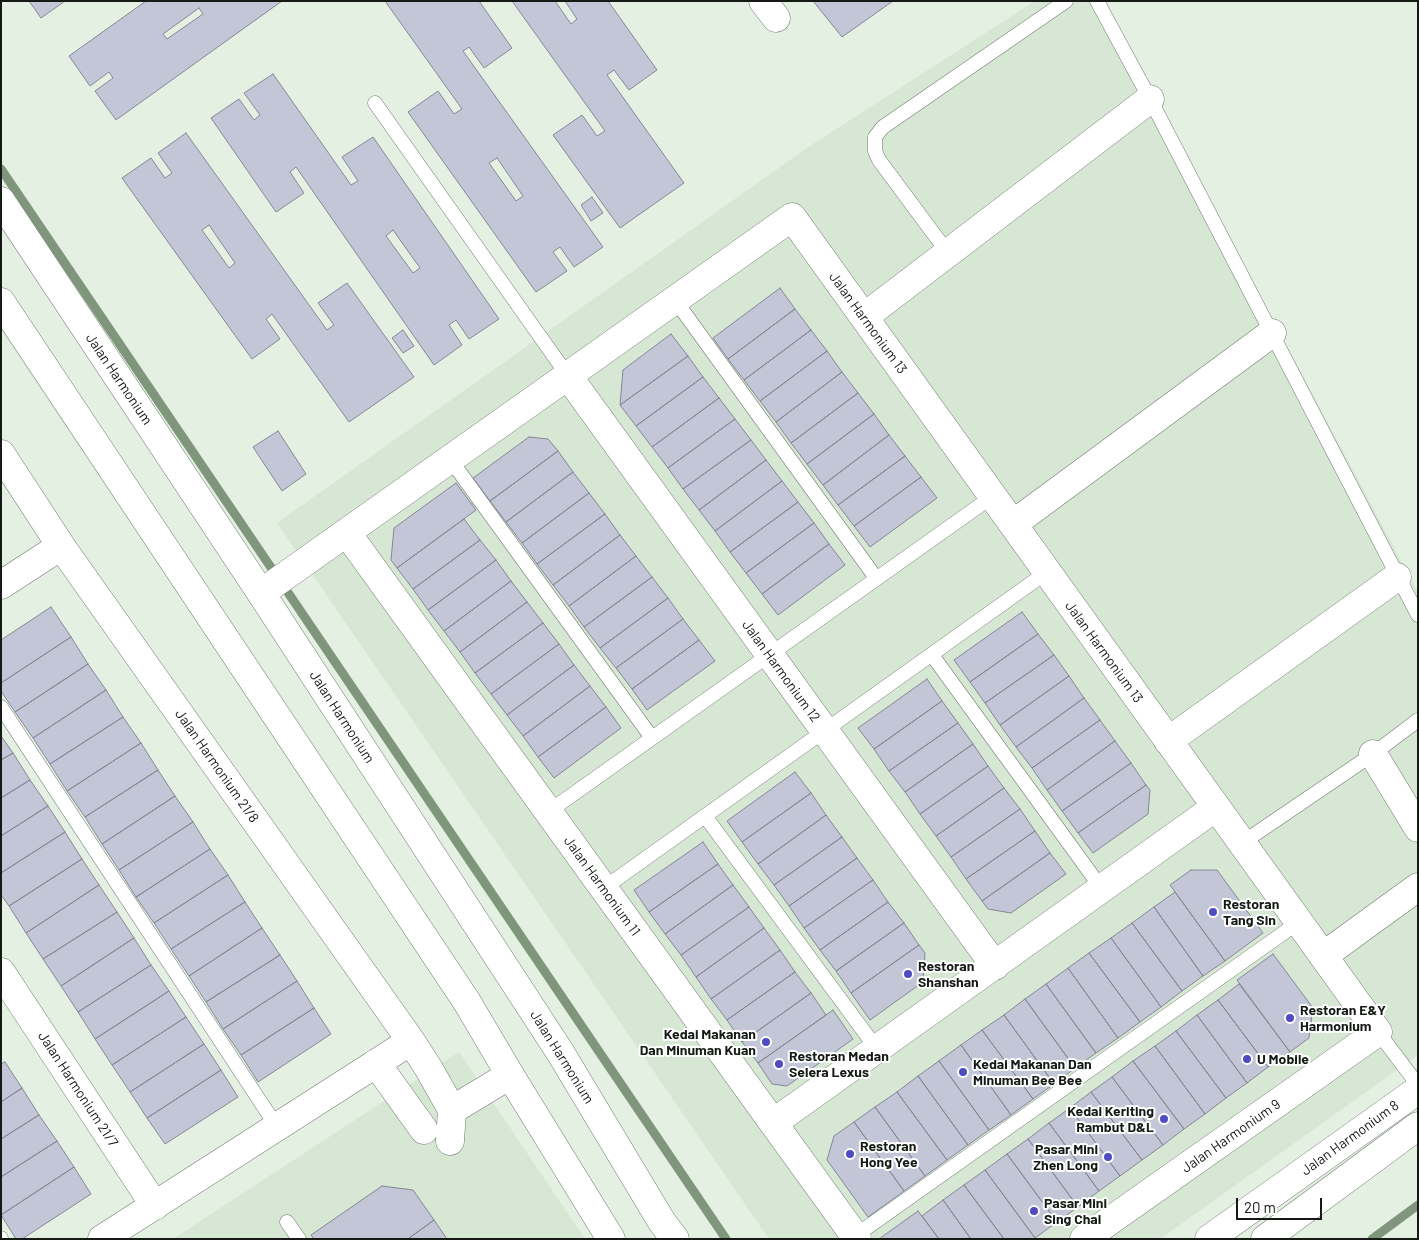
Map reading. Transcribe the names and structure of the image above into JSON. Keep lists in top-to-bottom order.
{
  "streets": {
    "street": [
      "Jalan Harmonium 13",
      "Jalan Harmonium",
      "Jalan Harmonium 12",
      "Jalan Harmonium 21/8",
      "Jalan Harmonium 11",
      "Jalan Harmonium 21/7",
      "Jalan Harmonium 9",
      "Jalan Harmonium 8"
    ]
  },
  "crossings": [
    ["Jalan Harmonium 13", "Jalan Harmonium 9"]
  ],
  "places": [
    "Restoran Tang Sin",
    "Restoran Shanshan",
    "Restoran E&Y Harmonium",
    "Kedai Makanan Dan Minuman Kuan",
    "U Mobile",
    "Restoran Medan Selera Lexus",
    "Kedai Makanan Dan Minuman Bee Bee",
    "Kedai Keriting Rambut D&L",
    "Restoran Hong Yee",
    "Pasar Mini Zhen Long",
    "Pasar Mini Sing Chai"
  ],
  "scale_bar": "20 m"
}
